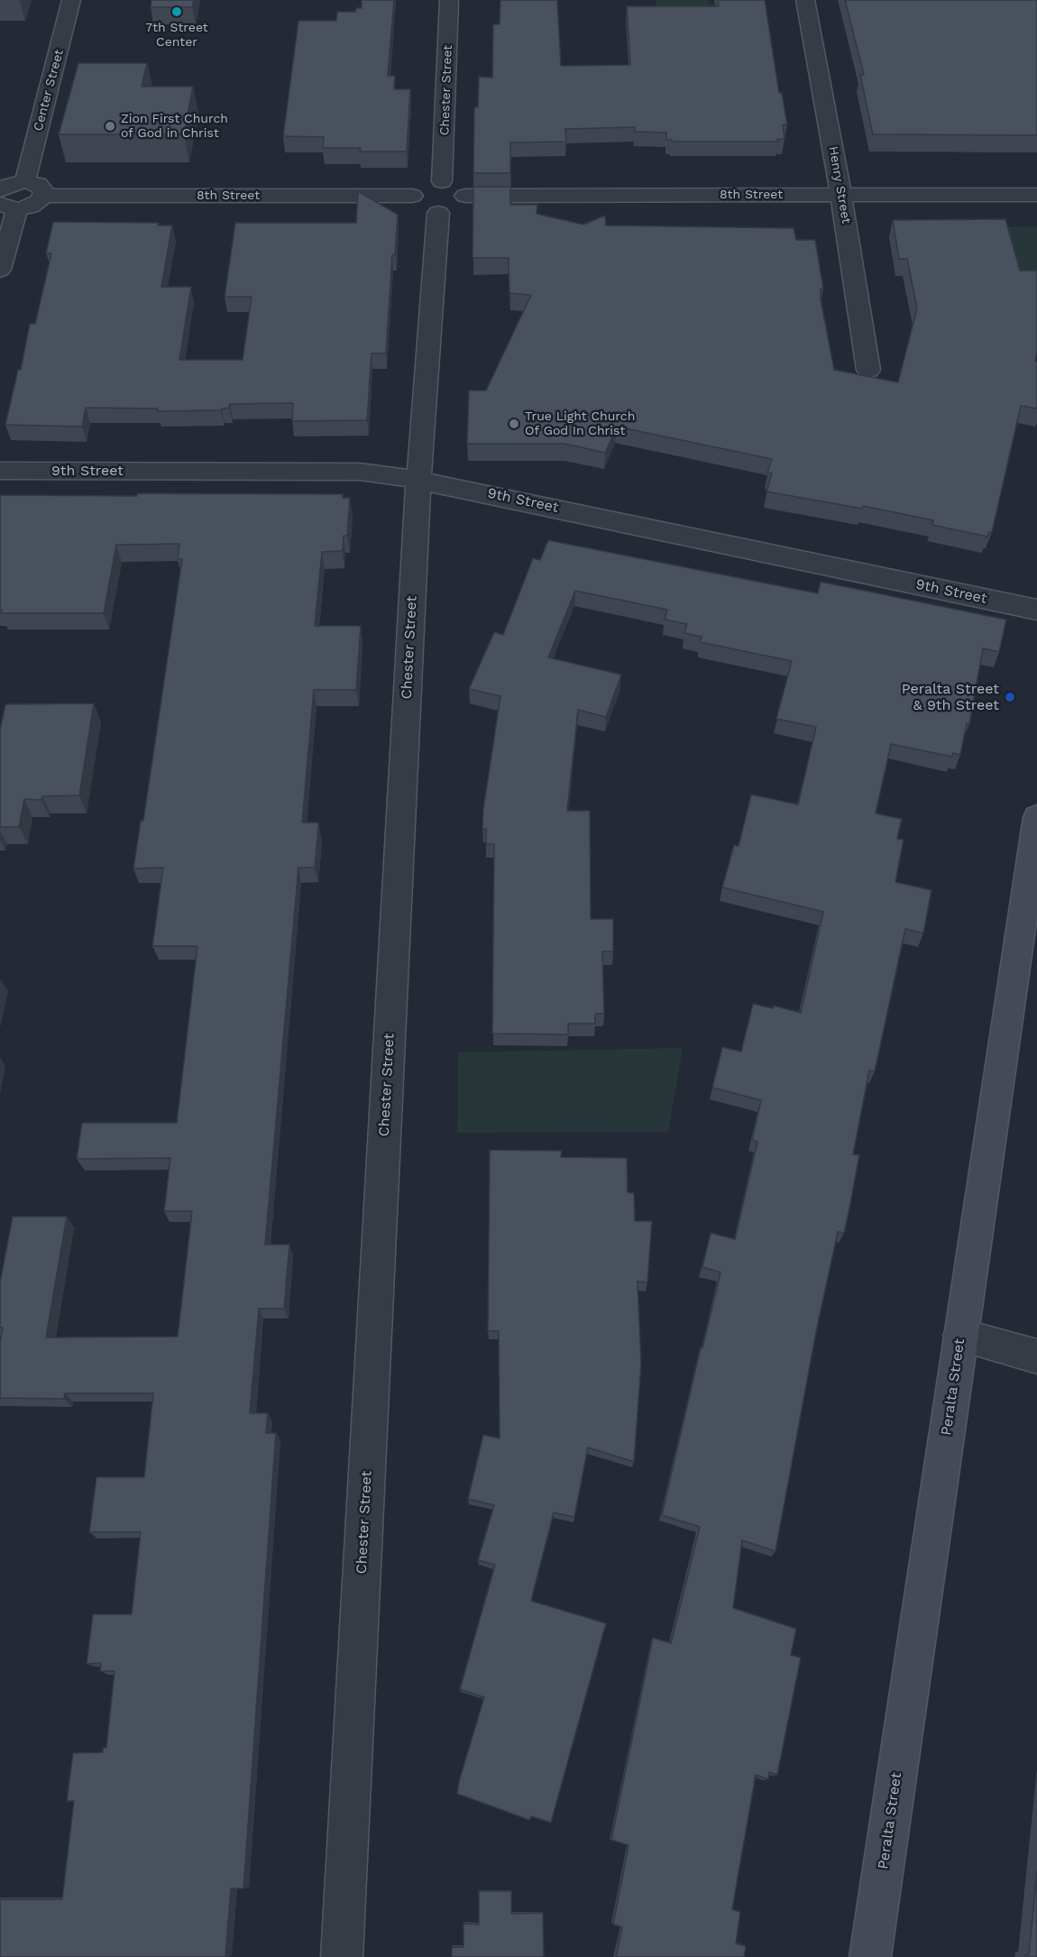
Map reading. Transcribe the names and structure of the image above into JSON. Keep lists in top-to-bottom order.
{
  "streets": {
    "street": [
      "Center Street",
      "Chester Street",
      "Henry Street",
      "8th Street",
      "9th Street",
      "Peralta Street"
    ]
  },
  "crossings": [
    ["Chester Street", "8th Street"],
    ["Chester Street", "9th Street"],
    ["Henry Street", "8th Street"]
  ],
  "places": [
    "7th Street Center",
    "Zion First Church of God in Christ",
    "True Light Church Of God In Christ",
    "Peralta Street & 9th Street"
  ]
}
